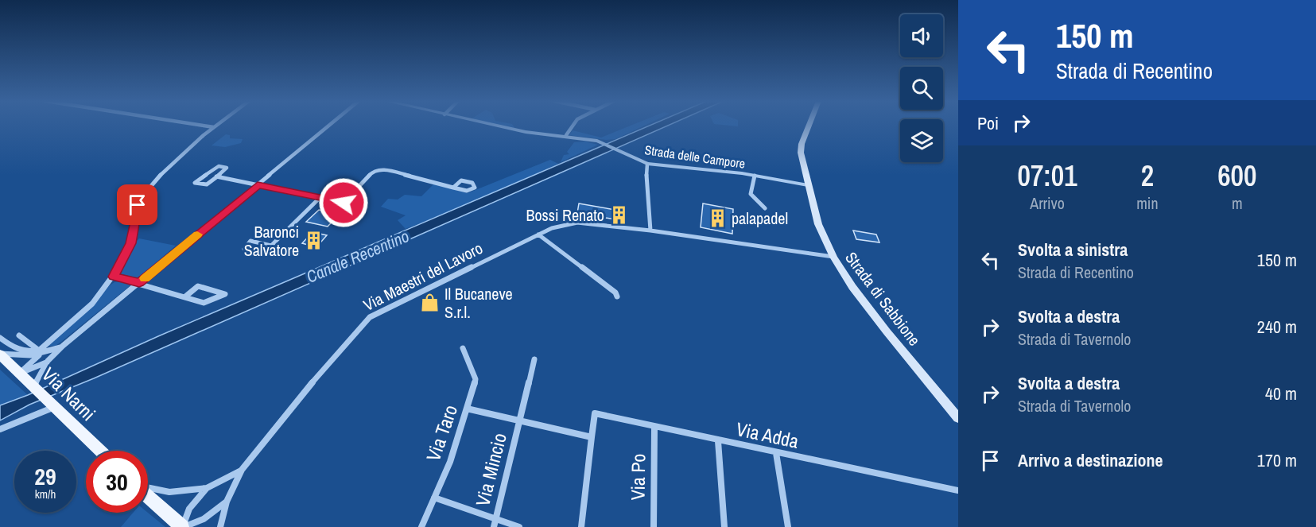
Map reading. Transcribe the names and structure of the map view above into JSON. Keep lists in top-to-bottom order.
{
  "streets": {
    "main road": ["Strada di Sabbione", "Via Narni"],
    "street": [
      "Strada delle Campore",
      "Via Maestri del Lavoro",
      "Via Taro",
      "Via Adda",
      "Via Mincio",
      "Via Po"
    ]
  },
  "crossings": [
    ["Strada delle Campore", "Strada di Sabbione"],
    ["Via Maestri del Lavoro", "Strada di Sabbione"],
    ["Via Taro", "Via Mincio"],
    ["Via Adda", "Via Po"]
  ],
  "water": ["Canale Recentino"],
  "places": {
    "building": ["Bossi Renato", "palapadel", "Baronci Salvatore"],
    "shop": ["Il Bucaneve S.r.l."]
  },
  "page": {
    "turn": ["150 m", "Strada di Recentino"],
    "then": "Poi",
    "eta": [
      "07:01",
      "Arrivo",
      "2",
      "min",
      "600",
      "m"
    ],
    "list": [
      {
        "name": "Svolta a sinistra",
        "note": "Strada di Recentino",
        "value": "150 m"
      },
      {
        "name": "Svolta a destra",
        "note": "Strada di Tavernolo",
        "value": "240 m"
      },
      {
        "name": "Svolta a destra",
        "note": "Strada di Tavernolo",
        "value": "40 m"
      },
      {
        "name": "Arrivo a destinazione",
        "value": "170 m"
      }
    ],
    "speed": "29 km/h",
    "limit": "30"
  }
}
